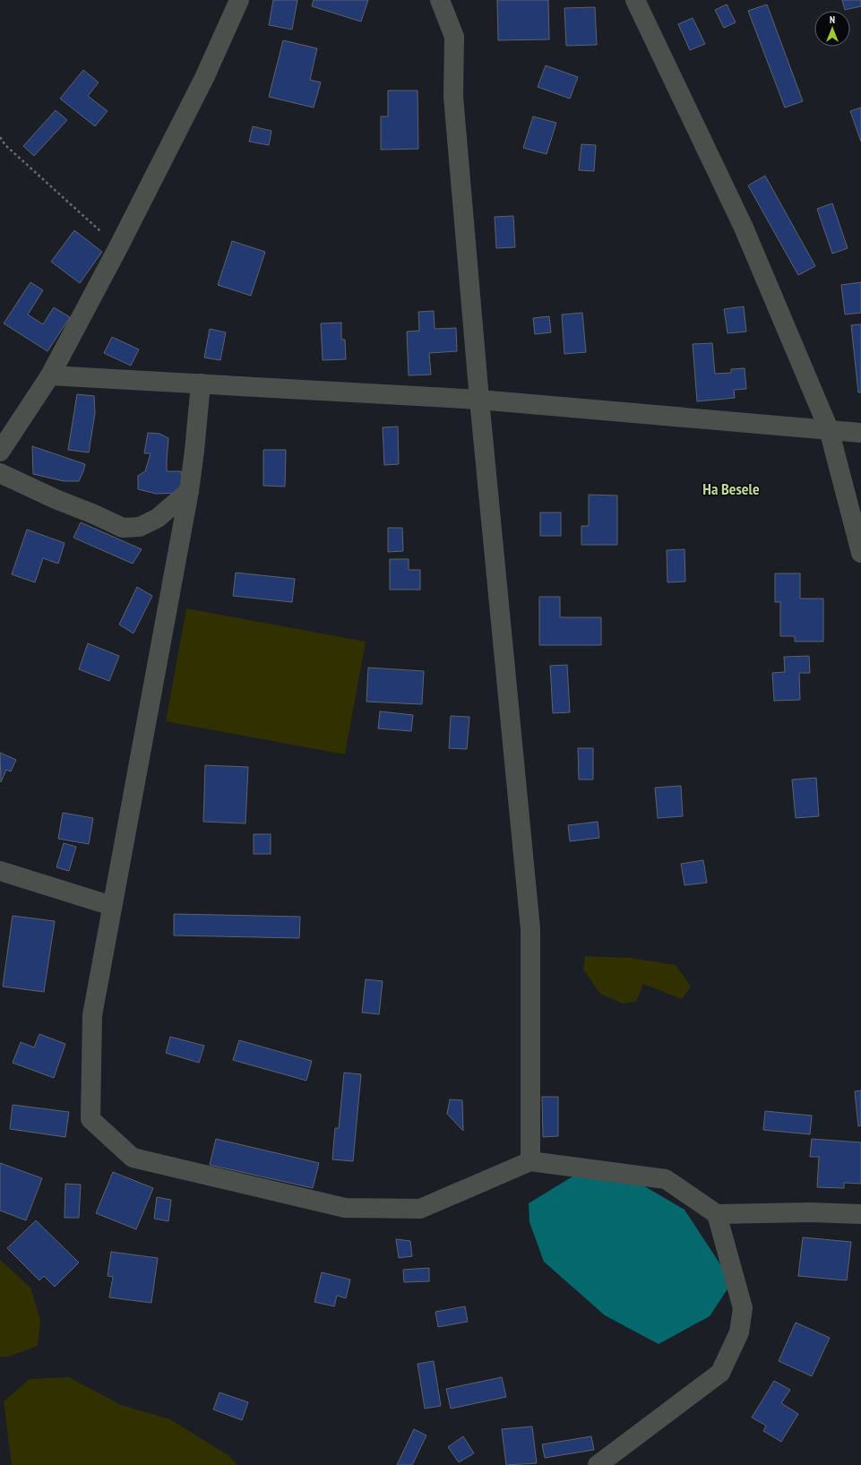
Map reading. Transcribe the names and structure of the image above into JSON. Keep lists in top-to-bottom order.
{
  "districts": ["Ha Besele"],
  "north": "top"
}
